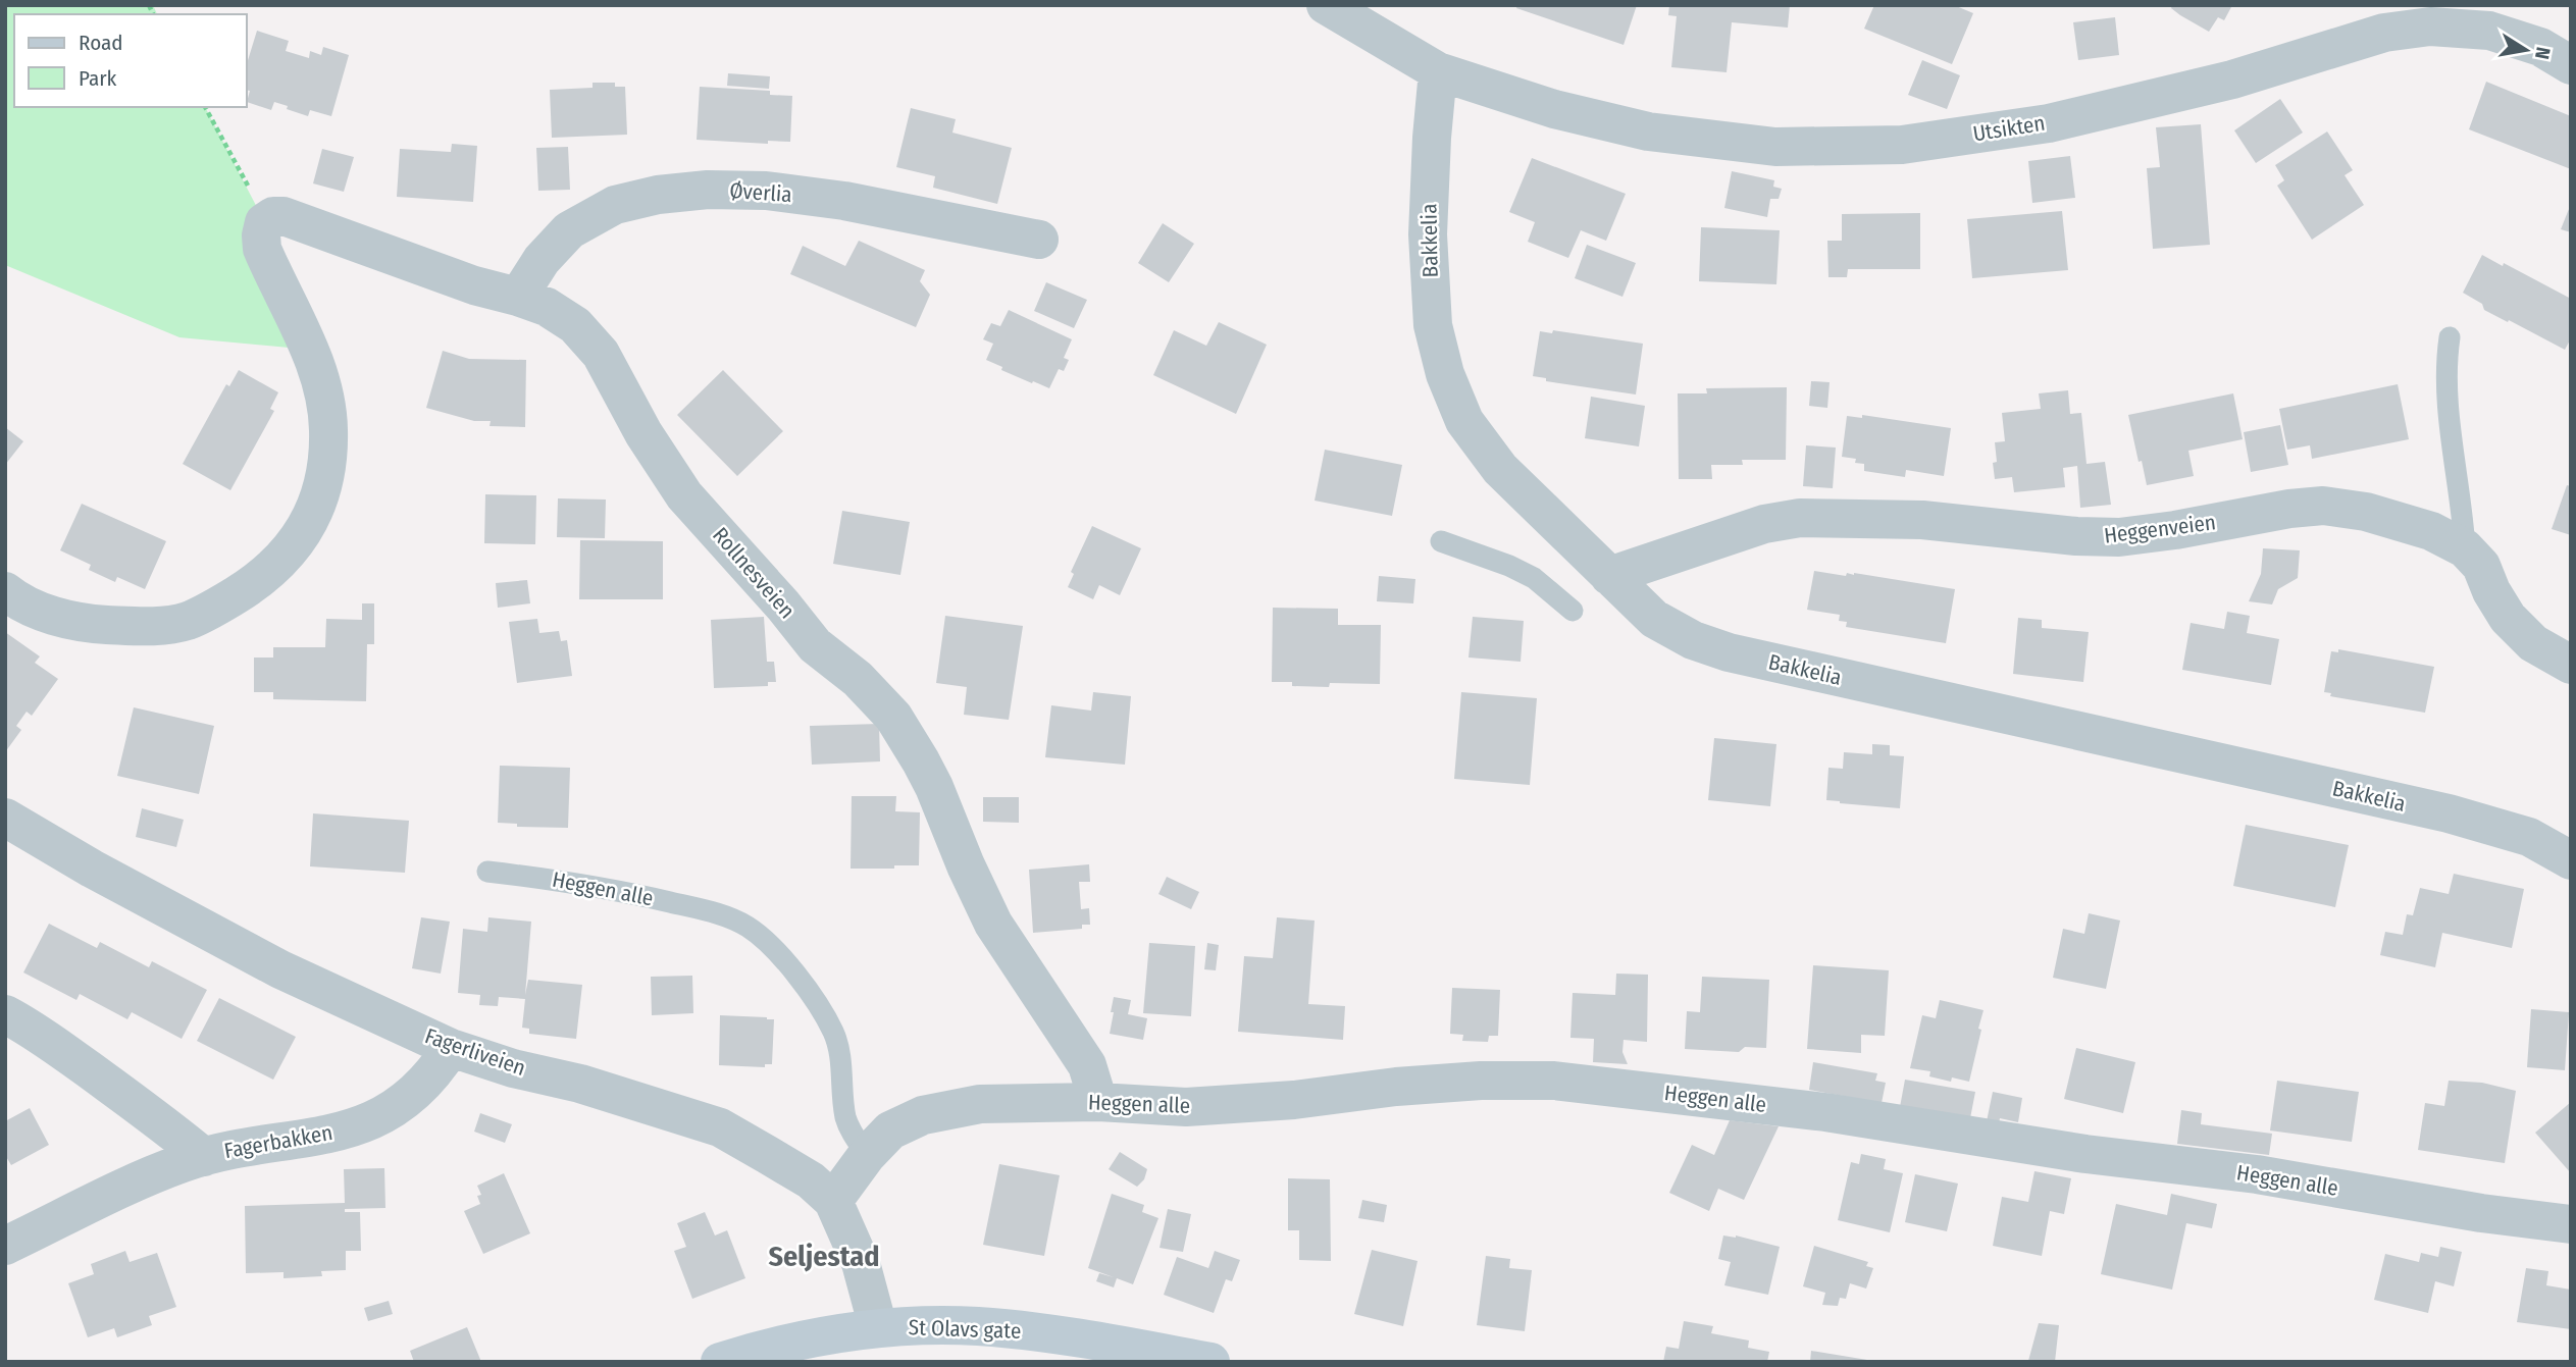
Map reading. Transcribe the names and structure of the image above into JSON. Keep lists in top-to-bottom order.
{
  "streets": {
    "street": [
      "Utsikten",
      "Øverlia",
      "Bakkelia",
      "Heggenveien",
      "Rollnesveien",
      "Heggen alle",
      "Fagerliveien",
      "Fagerbakken",
      "St Olavs gate"
    ]
  },
  "crossings": [
    ["Utsikten", "Bakkelia"],
    ["Øverlia", "Rollnesveien"],
    ["Bakkelia", "Heggenveien"],
    ["Rollnesveien", "Heggen alle"],
    ["Heggen alle", "Fagerliveien"],
    ["Fagerliveien", "Fagerbakken"],
    ["Fagerliveien", "St Olavs gate"]
  ],
  "districts": ["Seljestad"],
  "legend": ["Road", "Park"],
  "north": "right"
}
